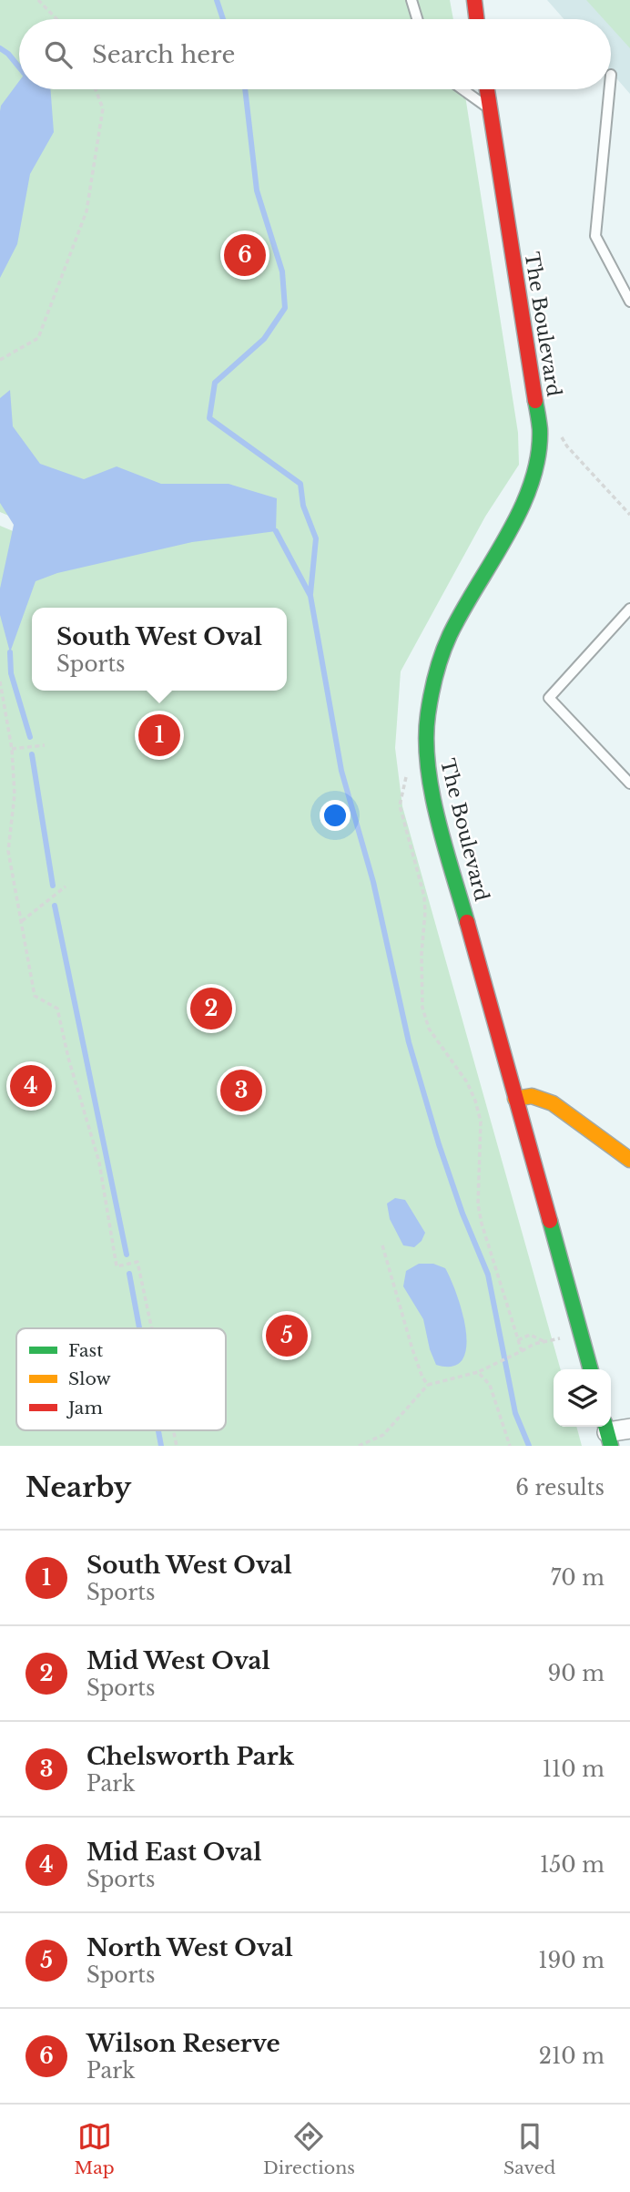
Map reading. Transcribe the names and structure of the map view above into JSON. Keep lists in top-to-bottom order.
{
  "streets": {
    "street": ["The Boulevard"]
  },
  "legend": ["Fast", "Slow", "Jam"],
  "page": {
    "search": "Search here",
    "pins": [
      "6",
      "1",
      "2",
      "4",
      "3",
      "5"
    ],
    "popup": ["South West Oval", "Sports"],
    "heading": ["Nearby", "6 results"],
    "list": [
      {
        "mark": "1",
        "name": "South West Oval",
        "note": "Sports",
        "value": "70 m"
      },
      {
        "mark": "2",
        "name": "Mid West Oval",
        "note": "Sports",
        "value": "90 m"
      },
      {
        "mark": "3",
        "name": "Chelsworth Park",
        "note": "Park",
        "value": "110 m"
      },
      {
        "mark": "4",
        "name": "Mid East Oval",
        "note": "Sports",
        "value": "150 m"
      },
      {
        "mark": "5",
        "name": "North West Oval",
        "note": "Sports",
        "value": "190 m"
      },
      {
        "mark": "6",
        "name": "Wilson Reserve",
        "note": "Park",
        "value": "210 m"
      }
    ],
    "nav": ["Map", "Directions", "Saved"]
  }
}
